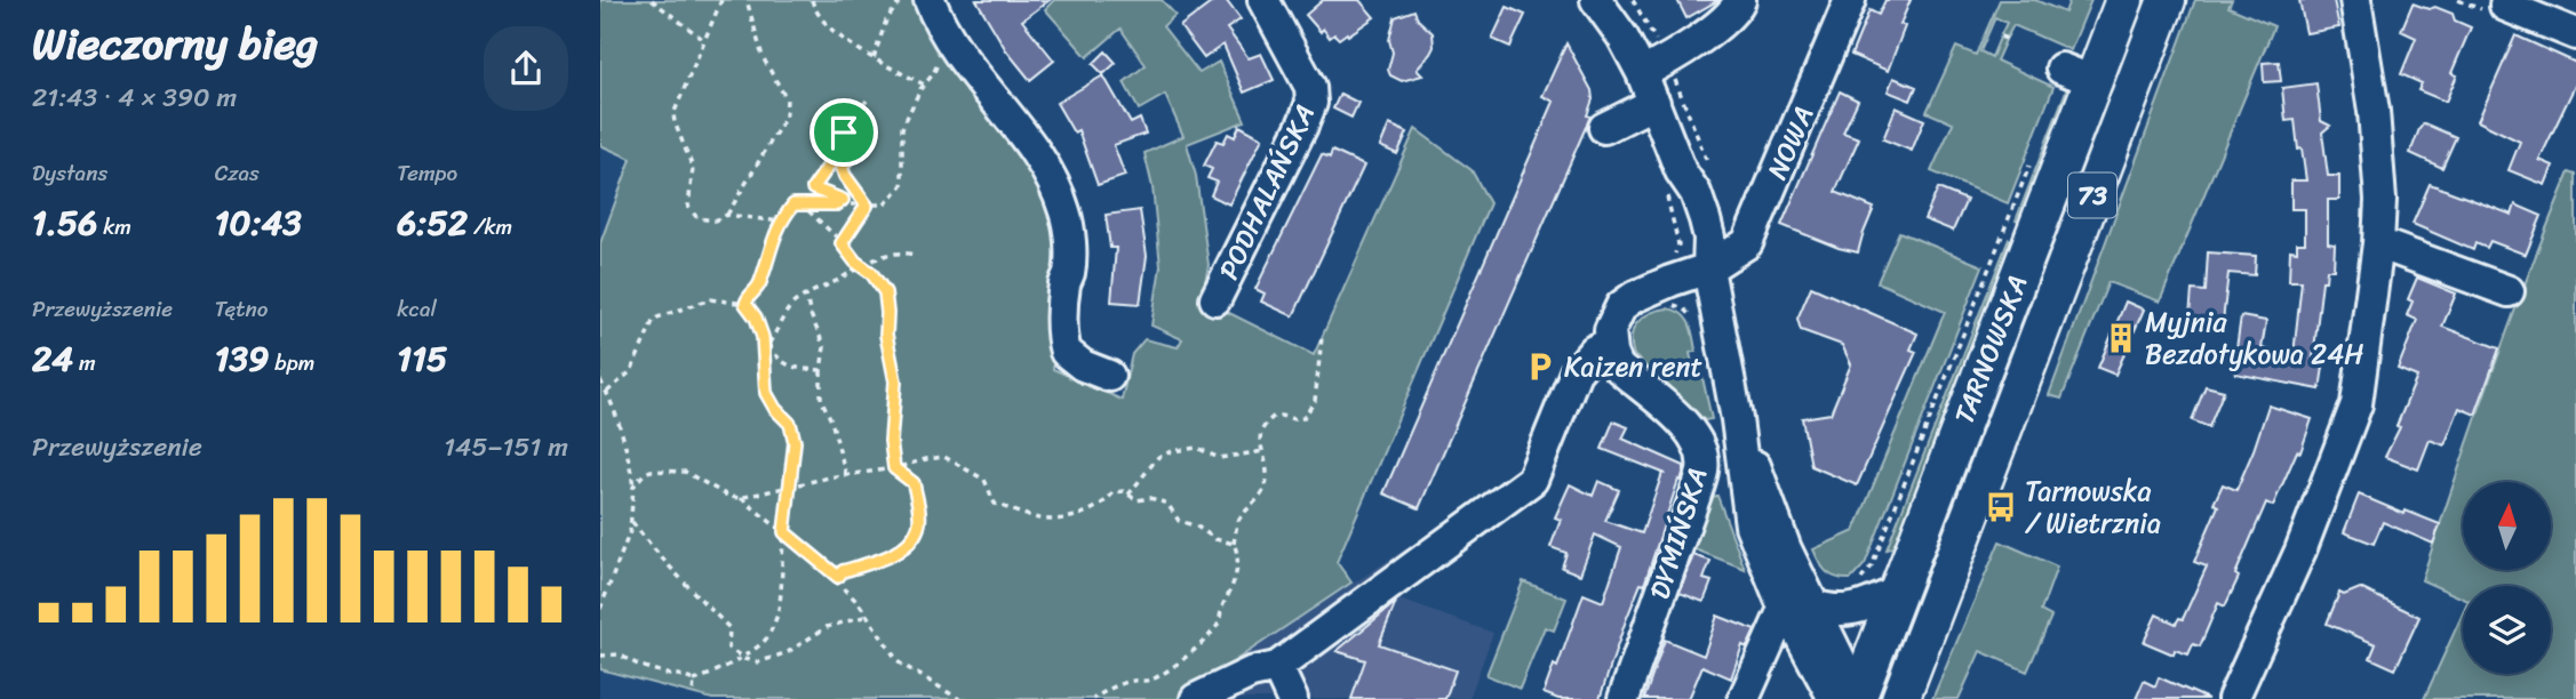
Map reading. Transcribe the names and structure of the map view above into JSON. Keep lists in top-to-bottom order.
{
  "streets": {
    "main road": ["73", "TARNOWSKA"],
    "street": ["NOWA", "PODHALAŃSKA", "DYMIŃSKA"]
  },
  "places": {
    "building": ["Myjnia Bezdotykowa 24H"],
    "parking": ["Kaizen rent"],
    "bus stop": ["Tarnowska / Wietrznia"]
  },
  "north": "top",
  "page": {
    "heading": ["Wieczorny bieg", "21:43 · 4 × 390 m"],
    "stats": [
      ["Dystans", "1.56 km"],
      ["Czas", "10:43"],
      ["Tempo", "6:52 /km"],
      ["Przewyższenie", "24 m"],
      ["Tętno", "139 bpm"],
      ["kcal", "115"]
    ],
    "chart": ["Przewyższenie", "145–151 m"]
  }
}
